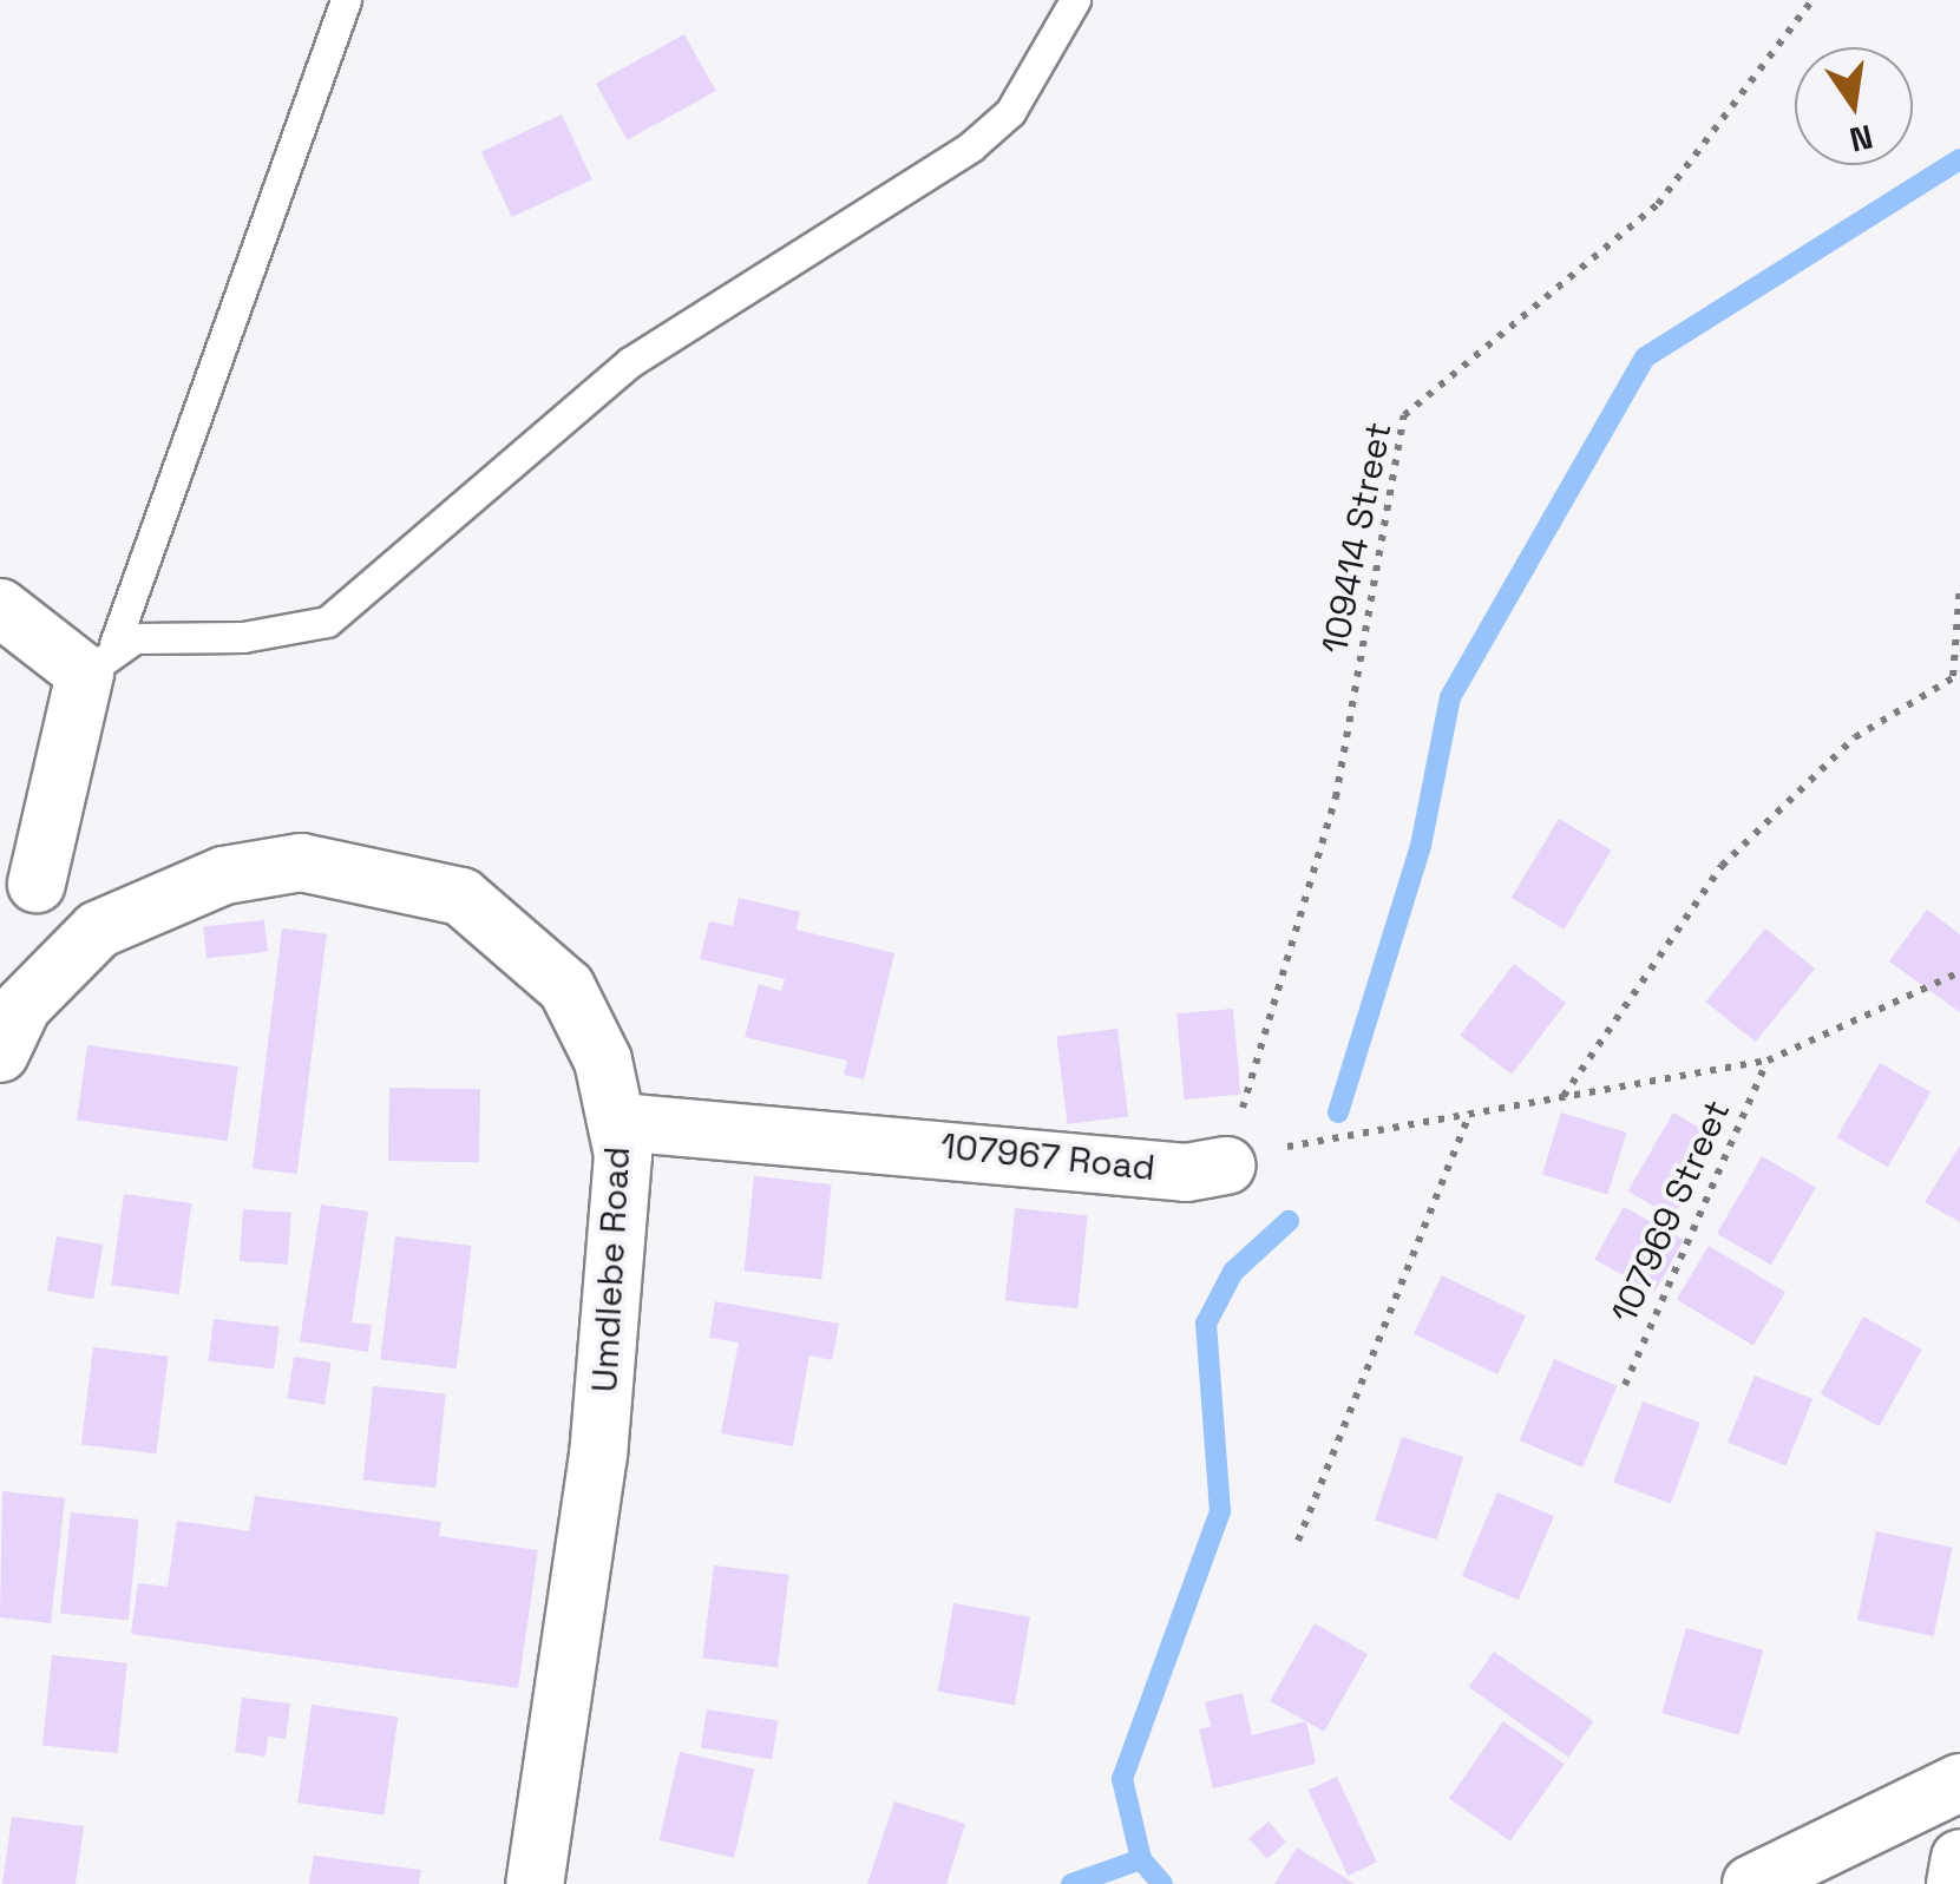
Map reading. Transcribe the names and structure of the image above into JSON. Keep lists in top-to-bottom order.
{
  "streets": {
    "street": ["107967 Road", "Umdlebe Road"],
    "path": ["109414 Street", "107969 Street"]
  },
  "crossings": [
    ["109414 Street", "107967 Road"],
    ["107967 Road", "Umdlebe Road"]
  ],
  "north": "bottom"
}
